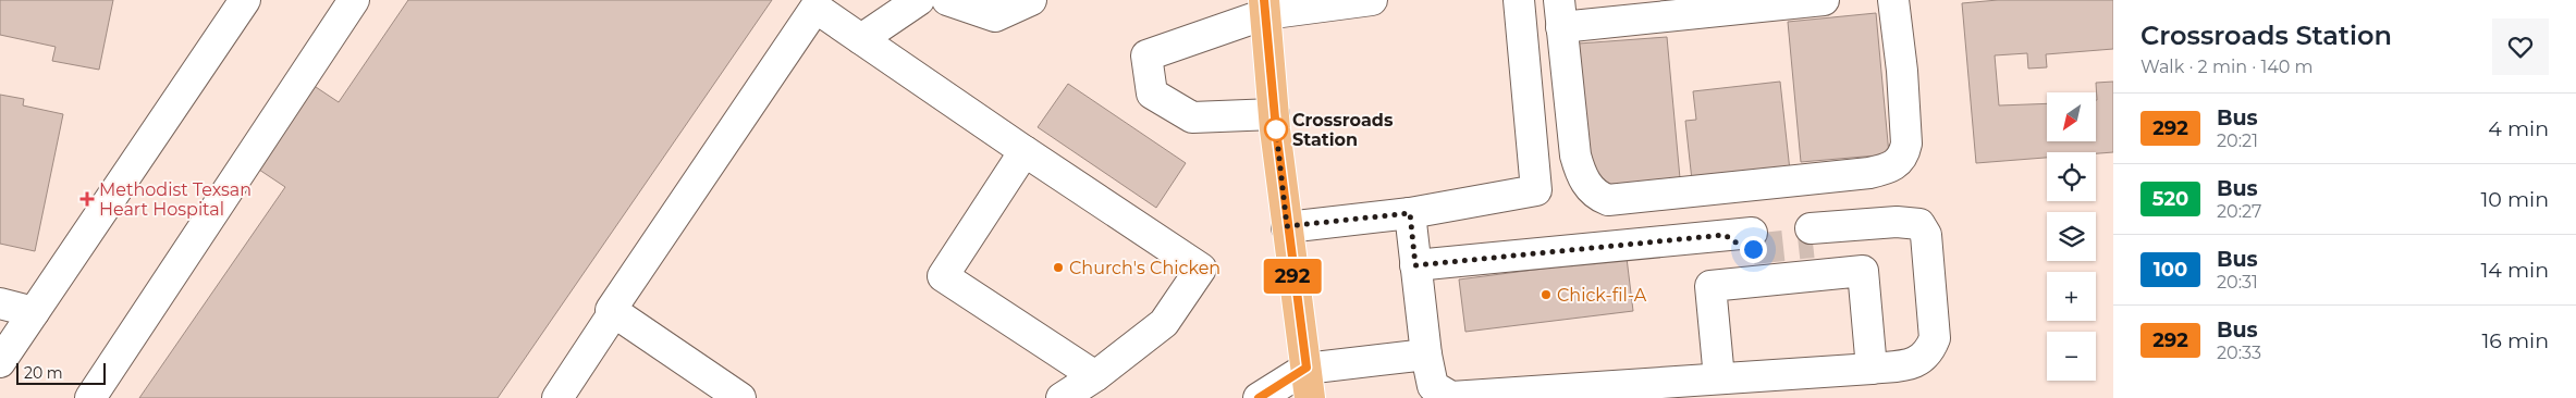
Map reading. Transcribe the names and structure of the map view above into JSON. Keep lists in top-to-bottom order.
{
  "places": {
    "other": ["Crossroads Station", "Church's Chicken", "Chick-fil-A"],
    "health": ["Methodist Texsan Heart Hospital"]
  },
  "lines": ["bus line 292"],
  "scale_bar": "20 m",
  "north": "bottom left",
  "page": {
    "on_map": "292",
    "heading": ["Crossroads Station", "Walk · 2 min · 140 m"],
    "map_buttons": ["+", "−"],
    "list": [
      {
        "mark": "292",
        "name": "Bus",
        "note": "20:21",
        "value": "4 min"
      },
      {
        "mark": "520",
        "name": "Bus",
        "note": "20:27",
        "value": "10 min"
      },
      {
        "mark": "100",
        "name": "Bus",
        "note": "20:31",
        "value": "14 min"
      },
      {
        "mark": "292",
        "name": "Bus",
        "note": "20:33",
        "value": "16 min"
      }
    ],
    "scale": "20 m"
  }
}
